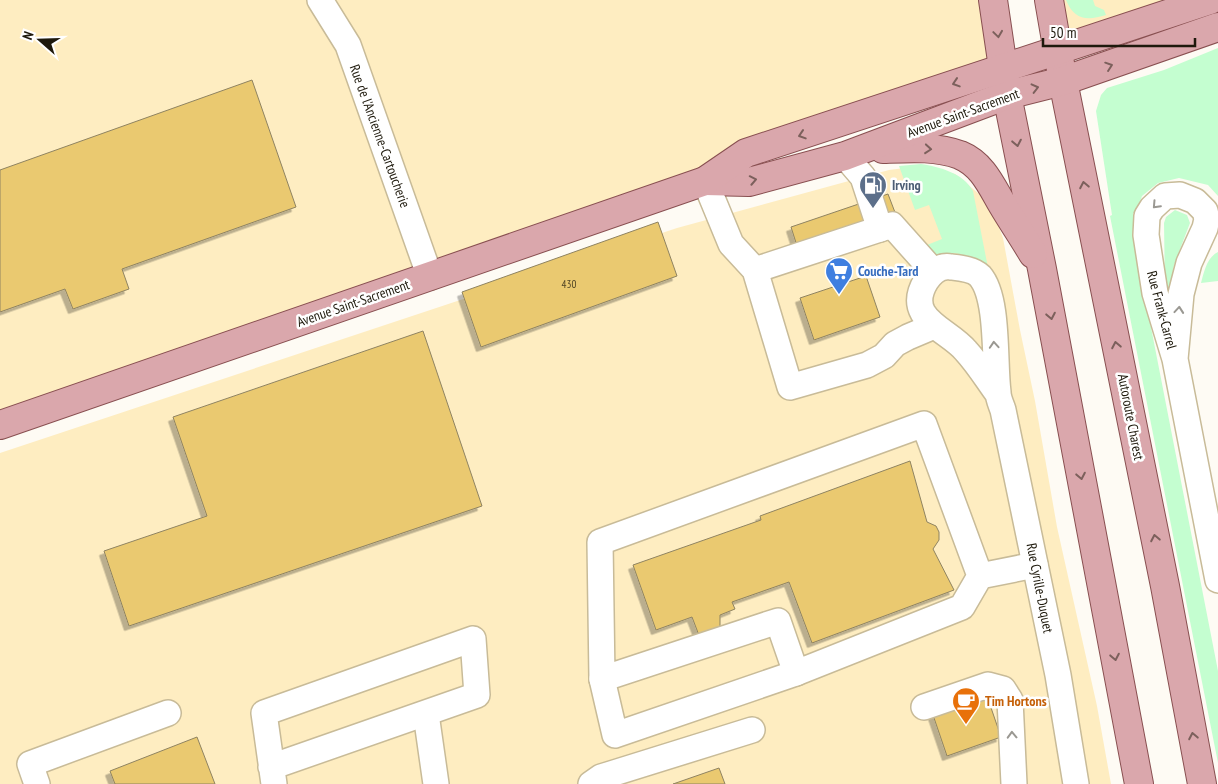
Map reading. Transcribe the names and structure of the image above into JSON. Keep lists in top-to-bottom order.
{
  "streets": {
    "main road": ["Avenue Saint-Sacrement", "Autoroute Charest"],
    "street": ["Rue de l'Ancienne-Cartoucherie", "Rue Frank-Carrel", "Rue Cyrille-Duquet"]
  },
  "crossings": [
    ["Avenue Saint-Sacrement", "Rue de l'Ancienne-Cartoucherie"],
    ["Avenue Saint-Sacrement", "Autoroute Charest"]
  ],
  "places": {
    "fuel station": ["Irving"],
    "supermarket": ["Couche-Tard"],
    "cafe": ["Tim Hortons"]
  },
  "house_numbers": ["430"],
  "scale_bar": "50 m",
  "north": "left"
}
